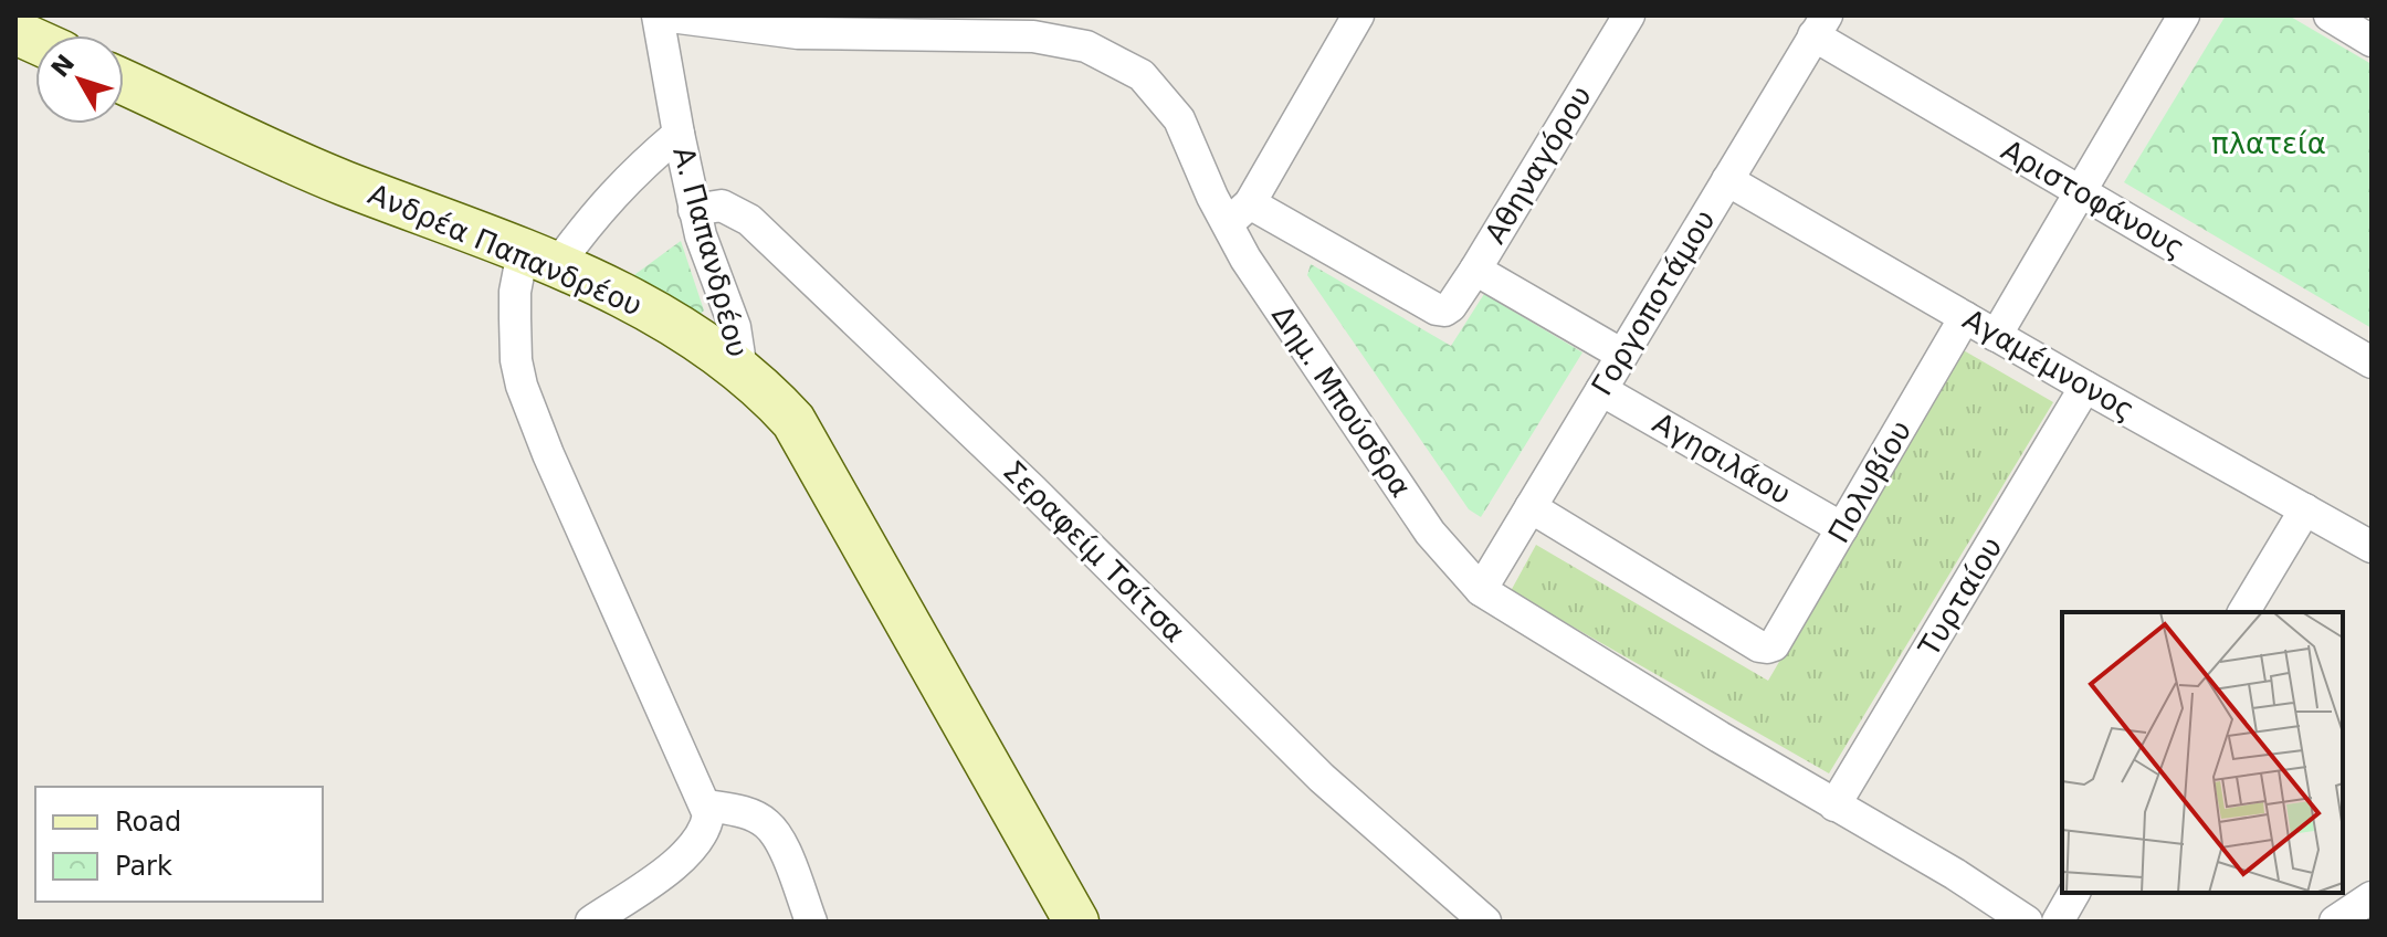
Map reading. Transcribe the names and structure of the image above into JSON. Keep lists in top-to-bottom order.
{
  "streets": {
    "main road": ["Ανδρέα Παπανδρέου"],
    "street": [
      "Αθηναγόρου",
      "Αριστοφάνους",
      "Α. Παπανδρέου",
      "Γοργοποτάμου",
      "Αγαμέμνονος",
      "Δημ. Μπούσδρα",
      "Αγησιλάου",
      "Πολυβίου",
      "Σεραφείμ Τσίτσα",
      "Τυρταίου"
    ]
  },
  "crossings": [
    ["Αριστοφάνους", "Γοργοποτάμου"],
    ["Ανδρέα Παπανδρέου", "Α. Παπανδρέου"],
    ["Α. Παπανδρέου", "Δημ. Μπούσδρα"],
    ["Α. Παπανδρέου", "Σεραφείμ Τσίτσα"],
    ["Γοργοποτάμου", "Αγαμέμνονος"],
    ["Γοργοποτάμου", "Δημ. Μπούσδρα"],
    ["Γοργοποτάμου", "Αγησιλάου"],
    ["Γοργοποτάμου", "Πολυβίου"],
    ["Αγαμέμνονος", "Πολυβίου"],
    ["Αγαμέμνονος", "Τυρταίου"],
    ["Δημ. Μπούσδρα", "Τυρταίου"],
    ["Αγησιλάου", "Πολυβίου"]
  ],
  "parks": ["πλατεία"],
  "legend": ["Road", "Park"],
  "north": "top left"
}
